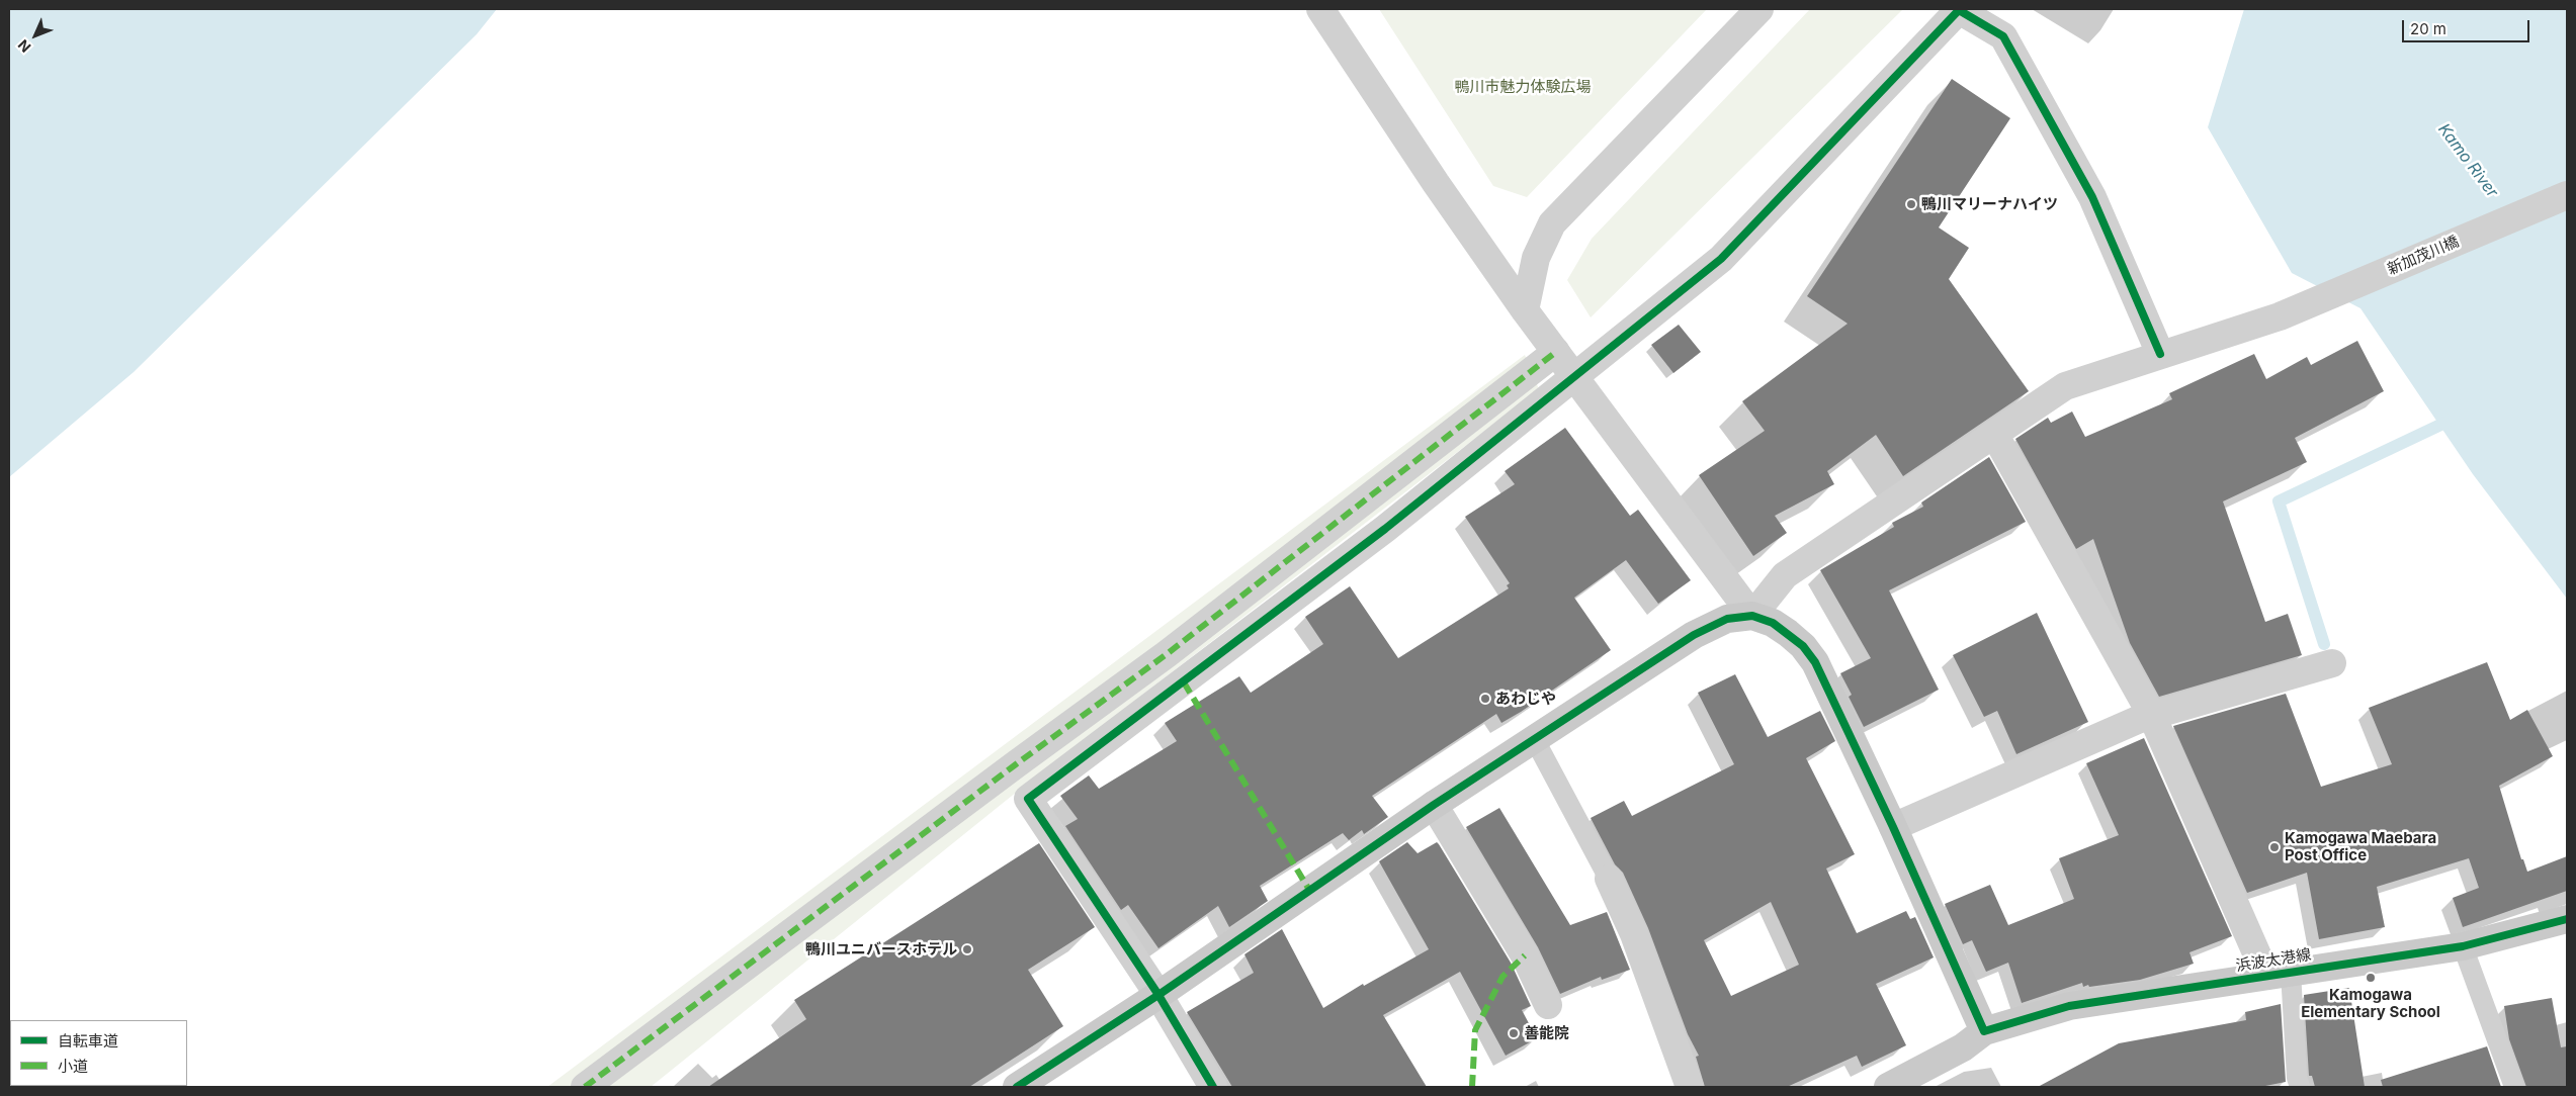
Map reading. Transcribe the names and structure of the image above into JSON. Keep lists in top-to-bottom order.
{
  "streets": {
    "main road": ["浜波太港線"],
    "street": ["新加茂川橋"]
  },
  "water": ["Kamo River"],
  "parks": ["鴨川市魅力体験広場"],
  "places": [
    "鴨川マリーナハイツ",
    "あわじや",
    "Kamogawa Maebara Post Office",
    "鴨川ユニバースホテル",
    "Kamogawa Elementary School",
    "善能院"
  ],
  "legend": ["自転車道", "小道"],
  "scale_bar": "20 m",
  "north": "bottom left"
}
